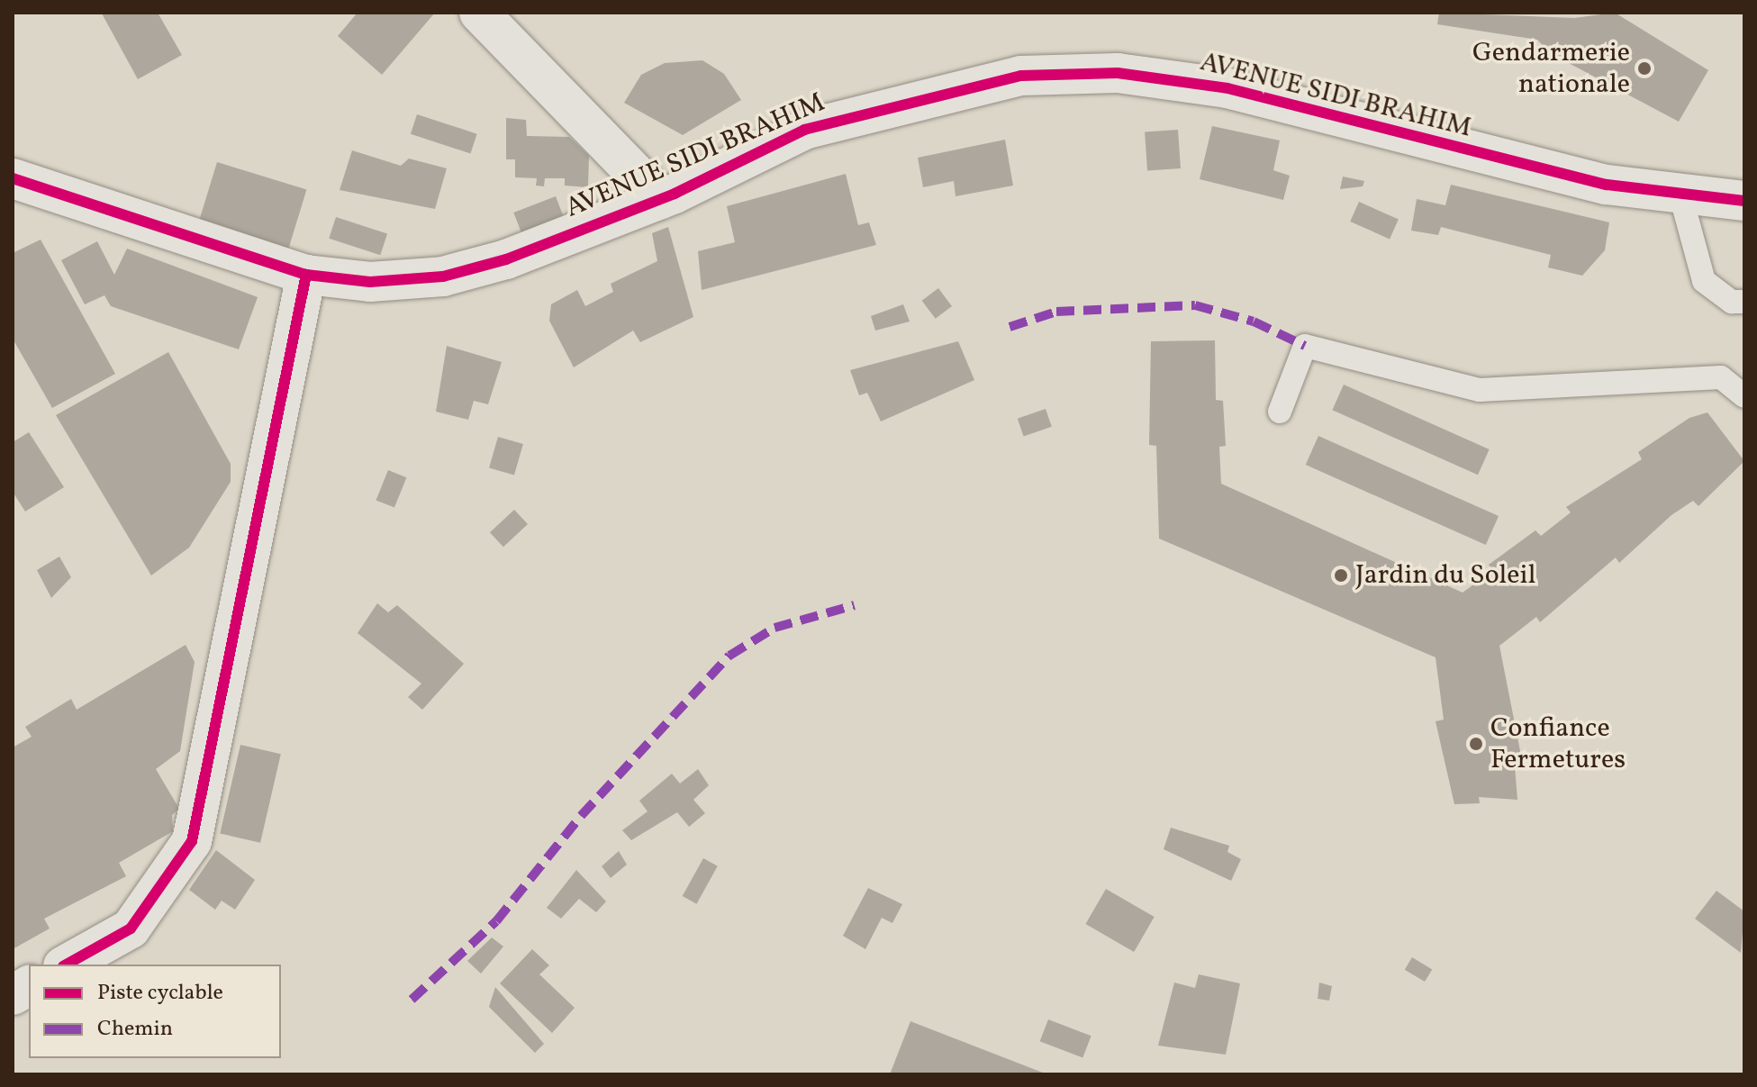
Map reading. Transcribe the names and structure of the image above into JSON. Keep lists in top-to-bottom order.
{
  "streets": {
    "street": ["AVENUE SIDI BRAHIM"]
  },
  "places": ["Gendarmerie nationale", "Jardin du Soleil", "Confiance Fermetures"],
  "legend": ["Piste cyclable", "Chemin"]
}
